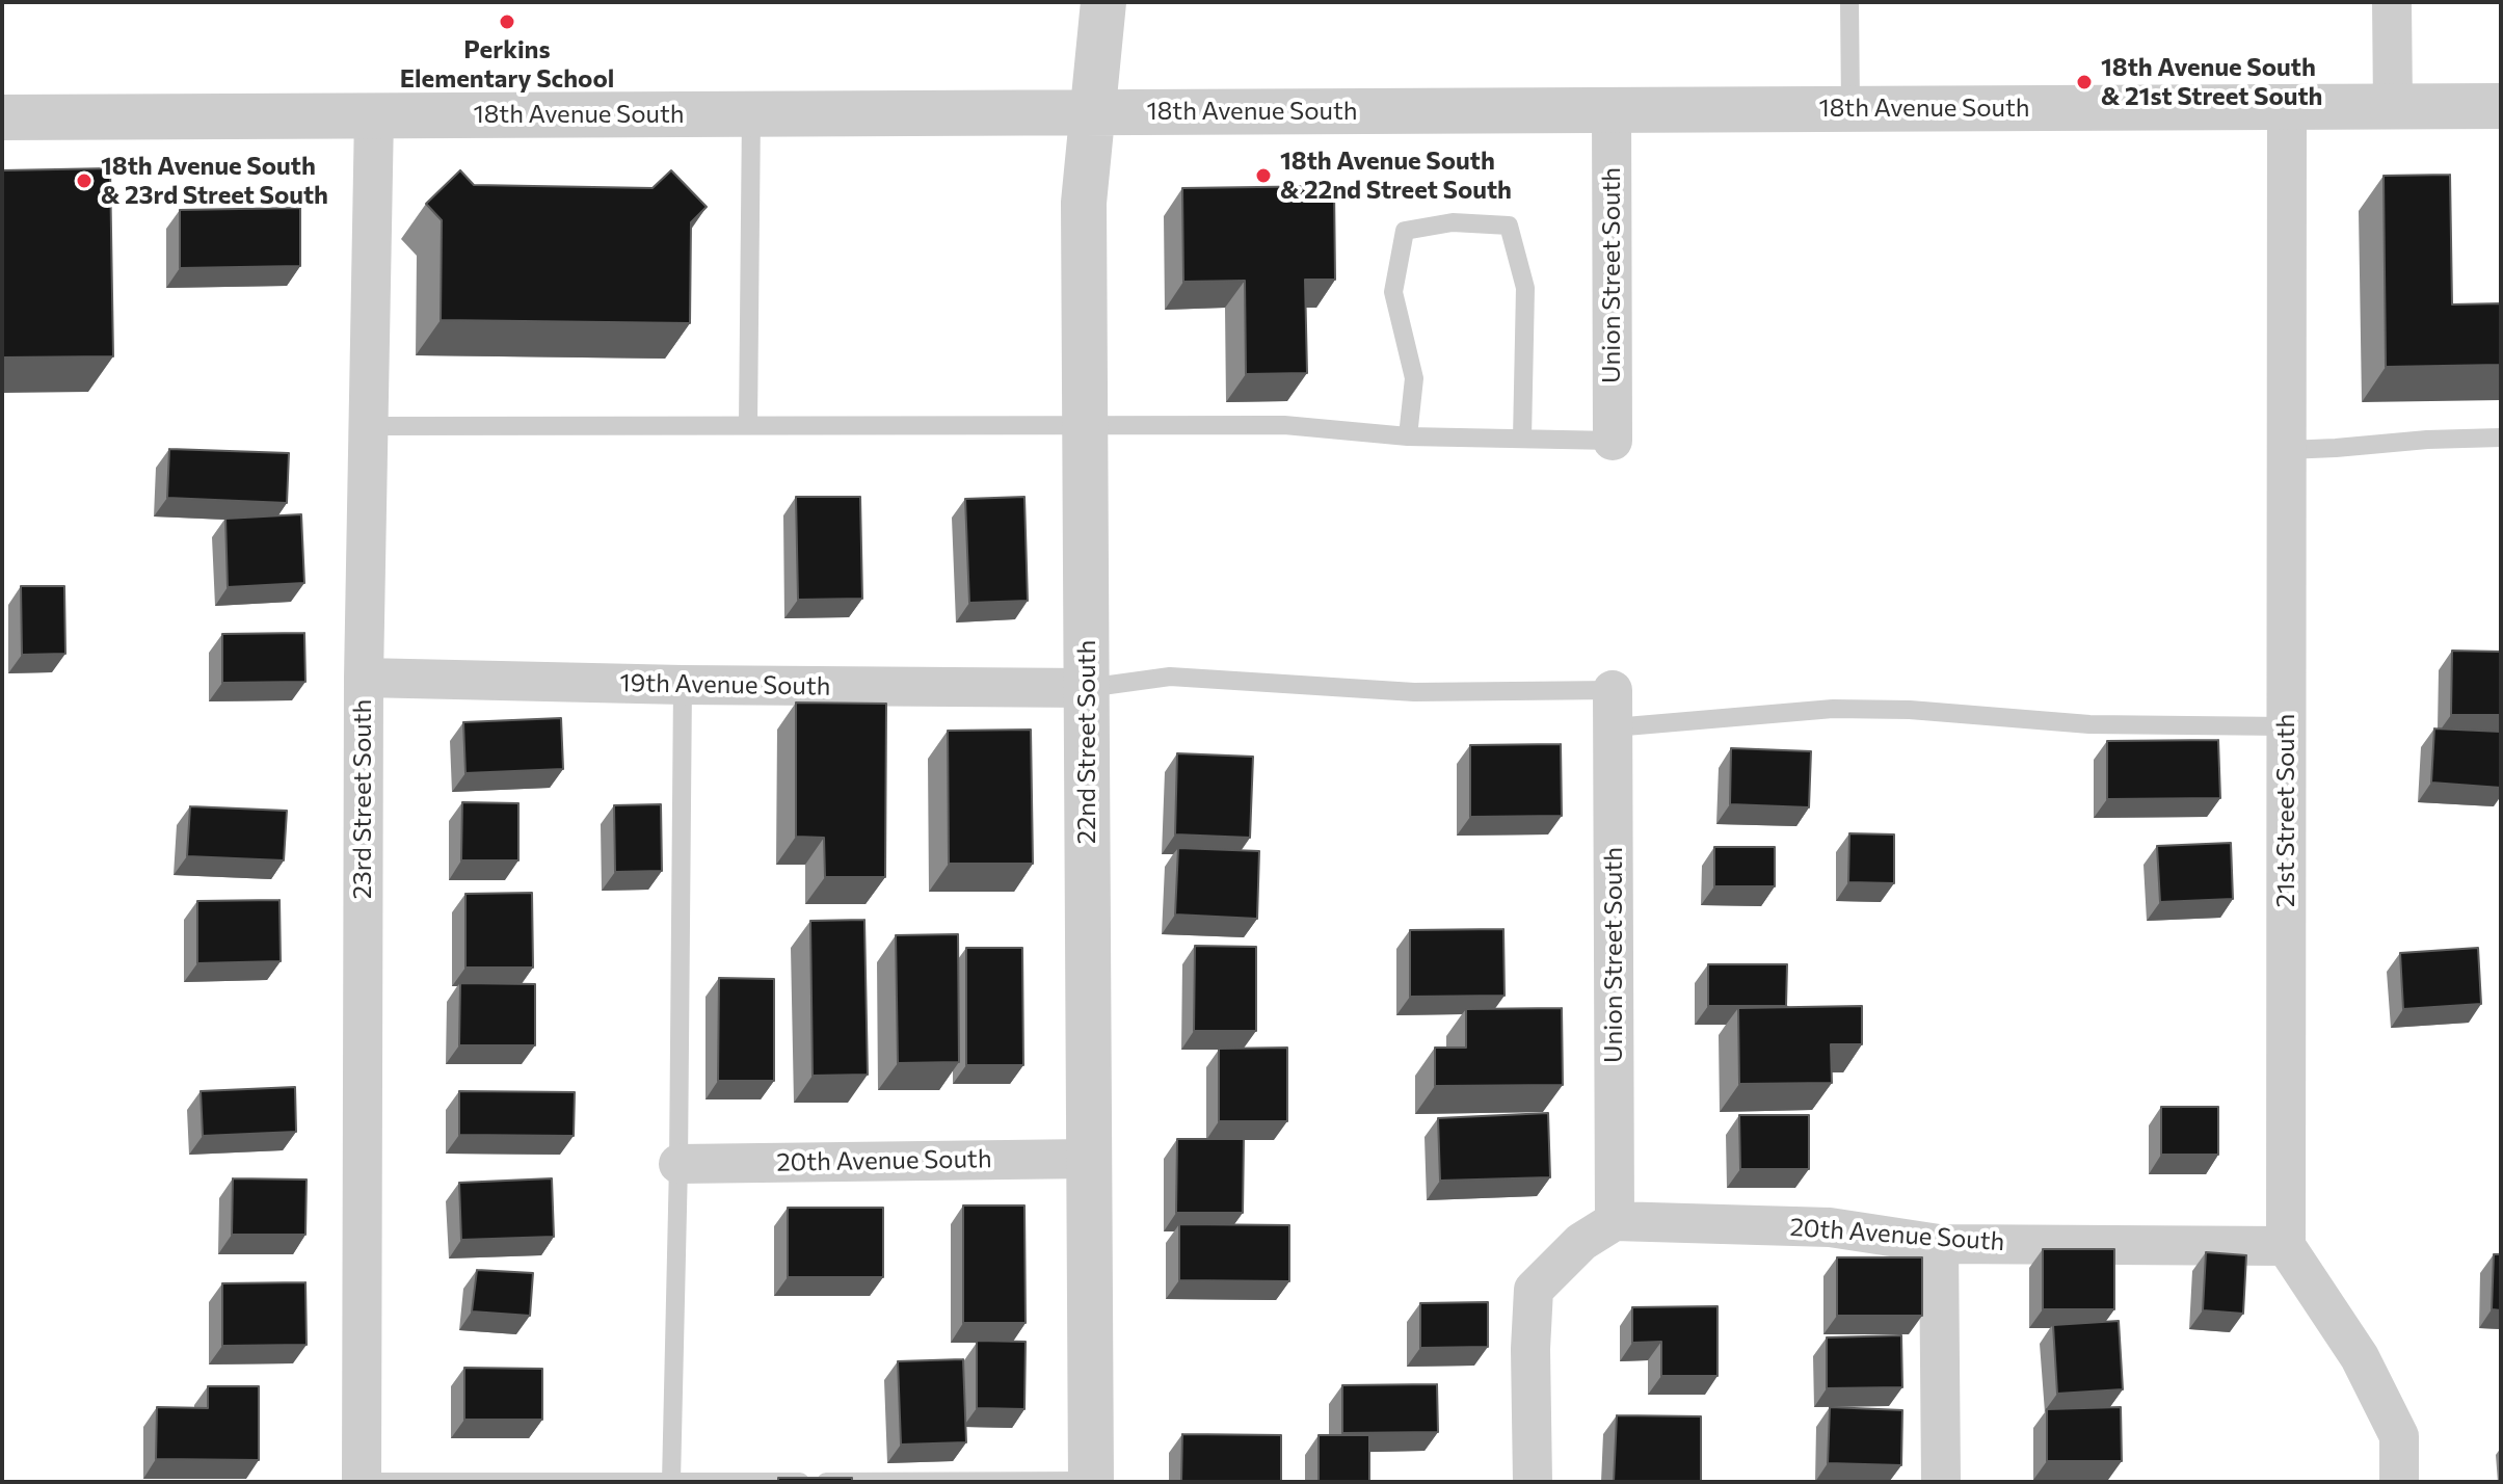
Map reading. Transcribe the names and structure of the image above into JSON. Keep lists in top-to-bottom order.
{
  "streets": {
    "street": [
      "18th Avenue South",
      "Union Street South",
      "19th Avenue South",
      "22nd Street South",
      "23rd Street South",
      "21st Street South",
      "20th Avenue South"
    ]
  },
  "crossings": [
    ["18th Avenue South", "Union Street South"],
    ["18th Avenue South", "22nd Street South"],
    ["18th Avenue South", "23rd Street South"],
    ["18th Avenue South", "21st Street South"],
    ["Union Street South", "20th Avenue South"],
    ["19th Avenue South", "22nd Street South"],
    ["19th Avenue South", "23rd Street South"],
    ["22nd Street South", "20th Avenue South"],
    ["21st Street South", "20th Avenue South"]
  ],
  "places": [
    "Perkins Elementary School",
    "18th Avenue South & 21st Street South",
    "18th Avenue South & 22nd Street South",
    "18th Avenue South & 23rd Street South"
  ]
}
